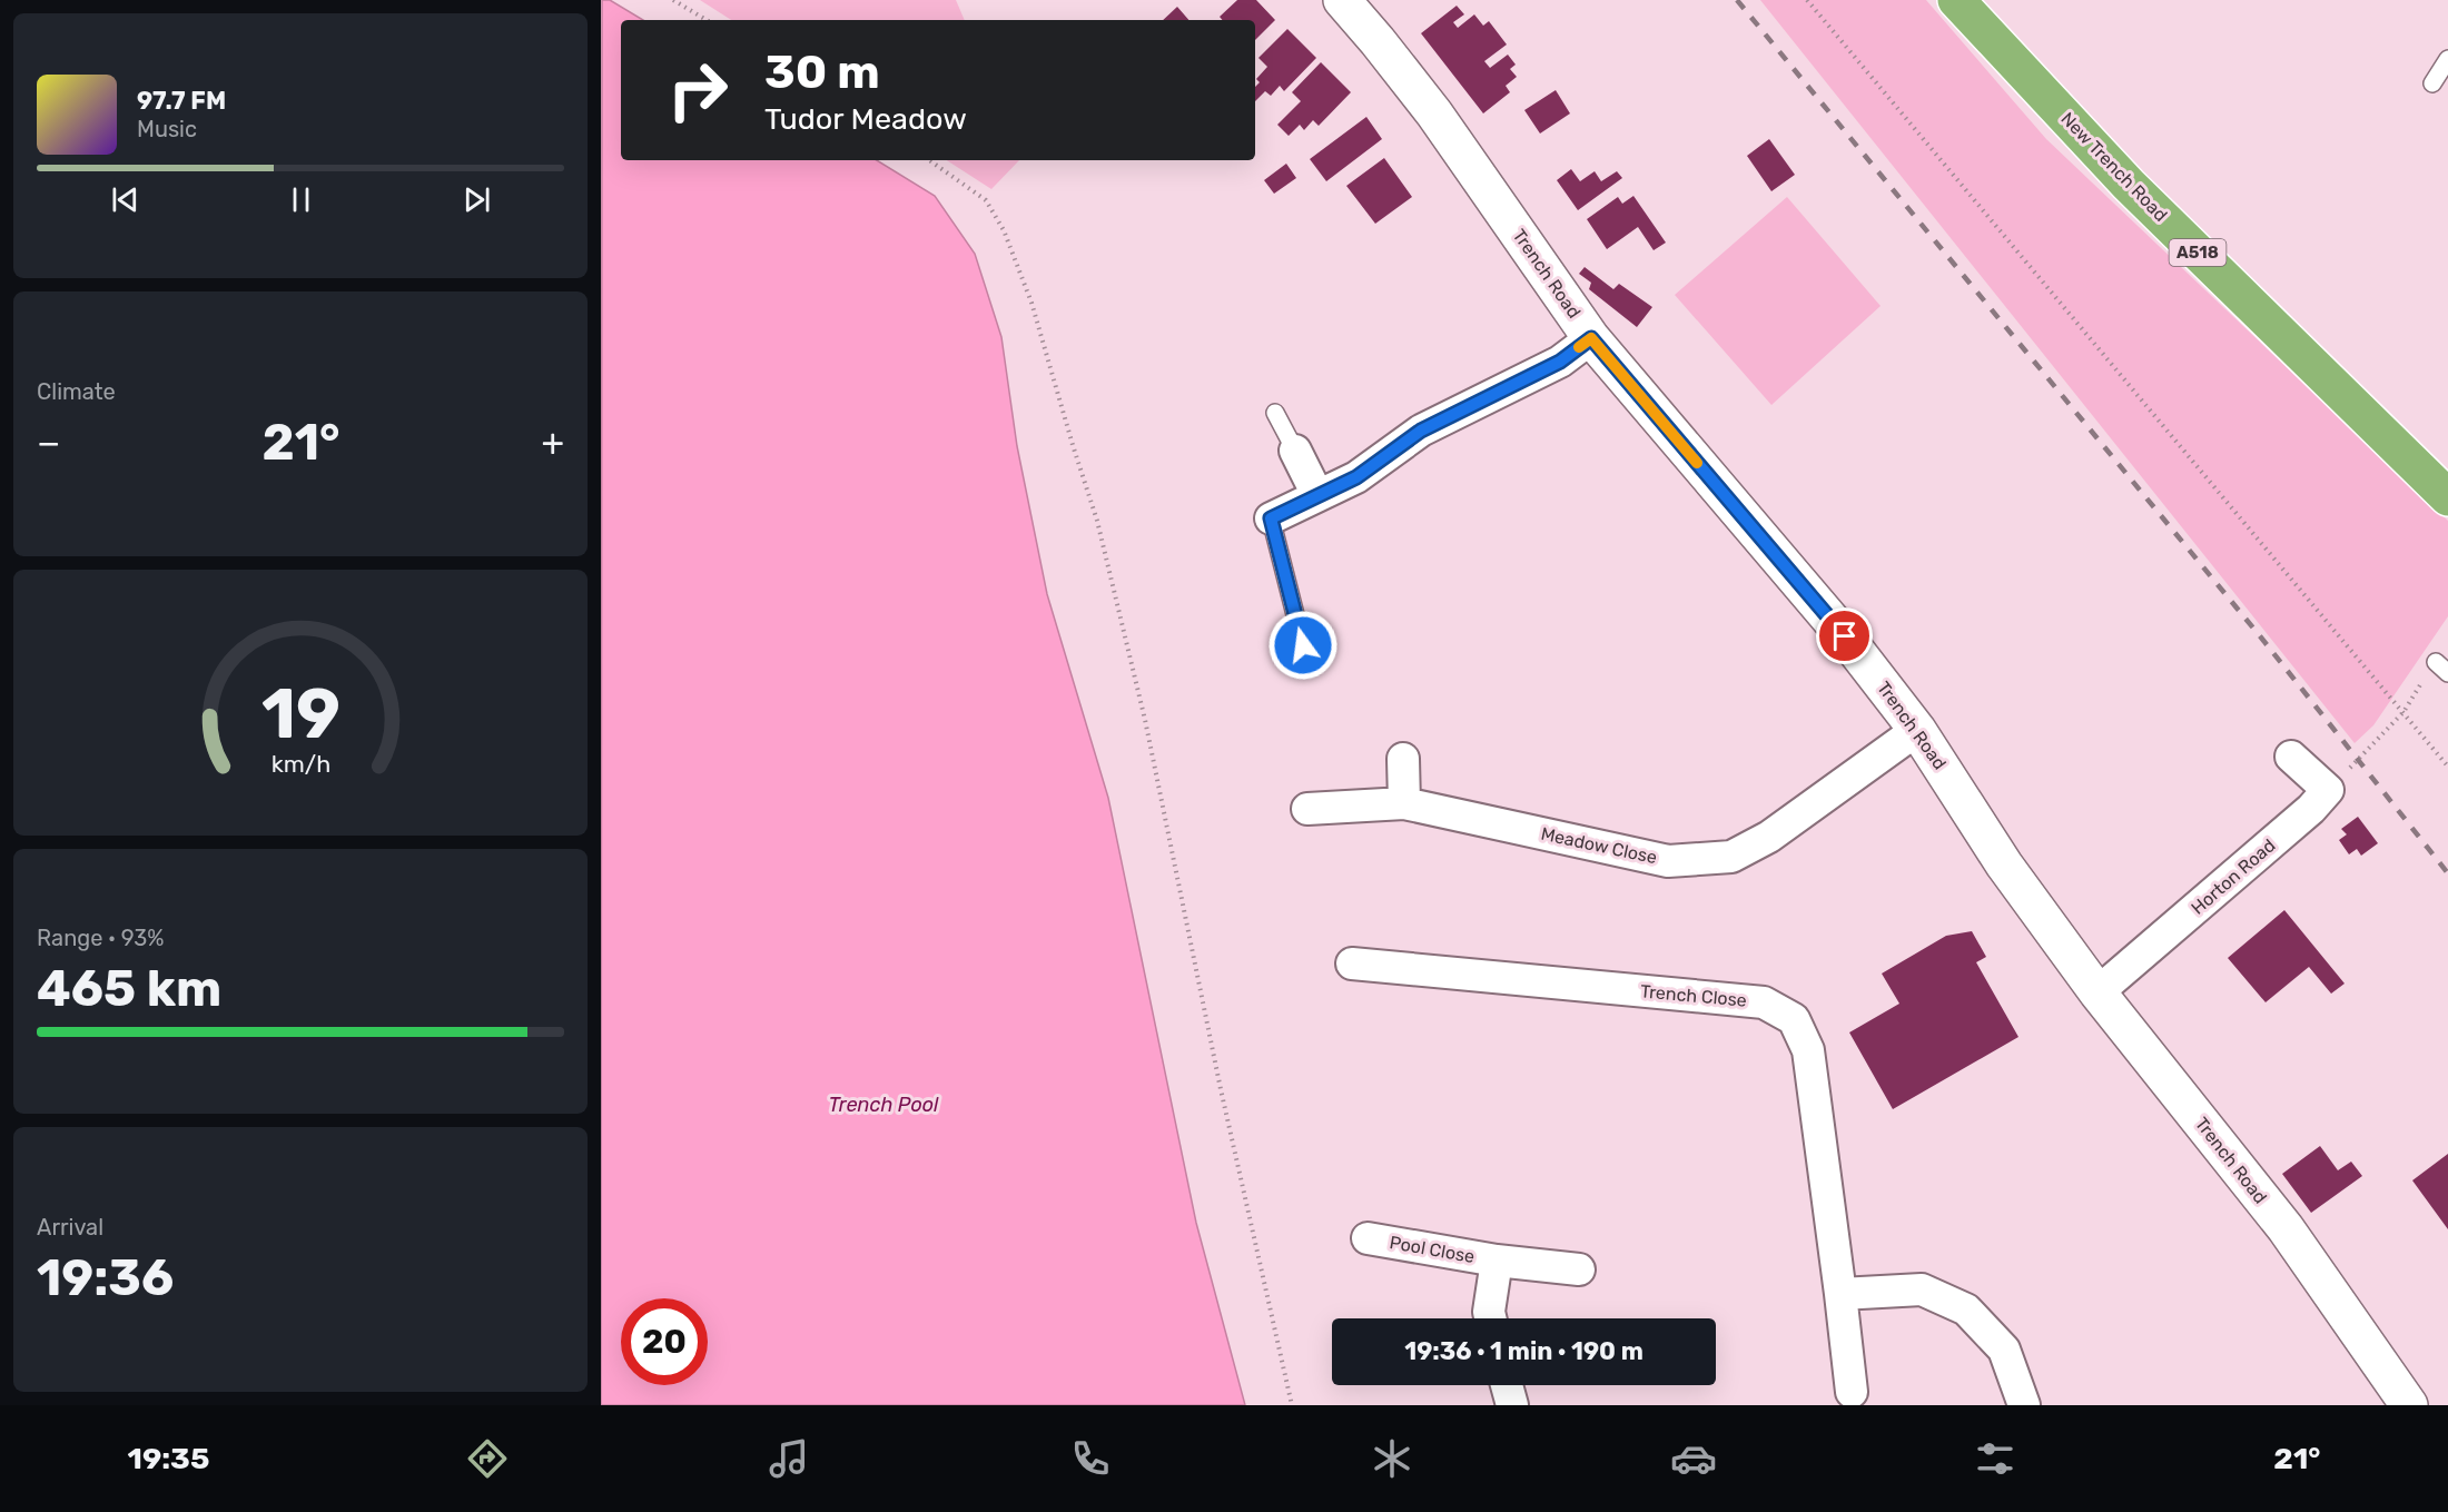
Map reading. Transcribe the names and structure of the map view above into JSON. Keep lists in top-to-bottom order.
{
  "streets": {
    "highway": ["New Trench Road", "A518"],
    "street": [
      "Trench Road",
      "Meadow Close",
      "Horton Road",
      "Trench Close",
      "Pool Close"
    ]
  },
  "crossings": [
    ["Trench Road", "Meadow Close"],
    ["Trench Road", "Horton Road"]
  ],
  "water": ["Trench Pool"],
  "page": {
    "turn": ["30 m", "Tudor Meadow"],
    "song": ["97.7 FM", "Music"],
    "tile": [
      "Climate",
      ["Range · 93%", "465 km"],
      ["Arrival", "19:36"]
    ],
    "heat": ["−", "21°", "+"],
    "limit": "20",
    "trip": "19:36 · 1 min · 190 m",
    "tabs": ["19:35", "21°"],
    "gauge": ["19", "km/h"]
  }
}
